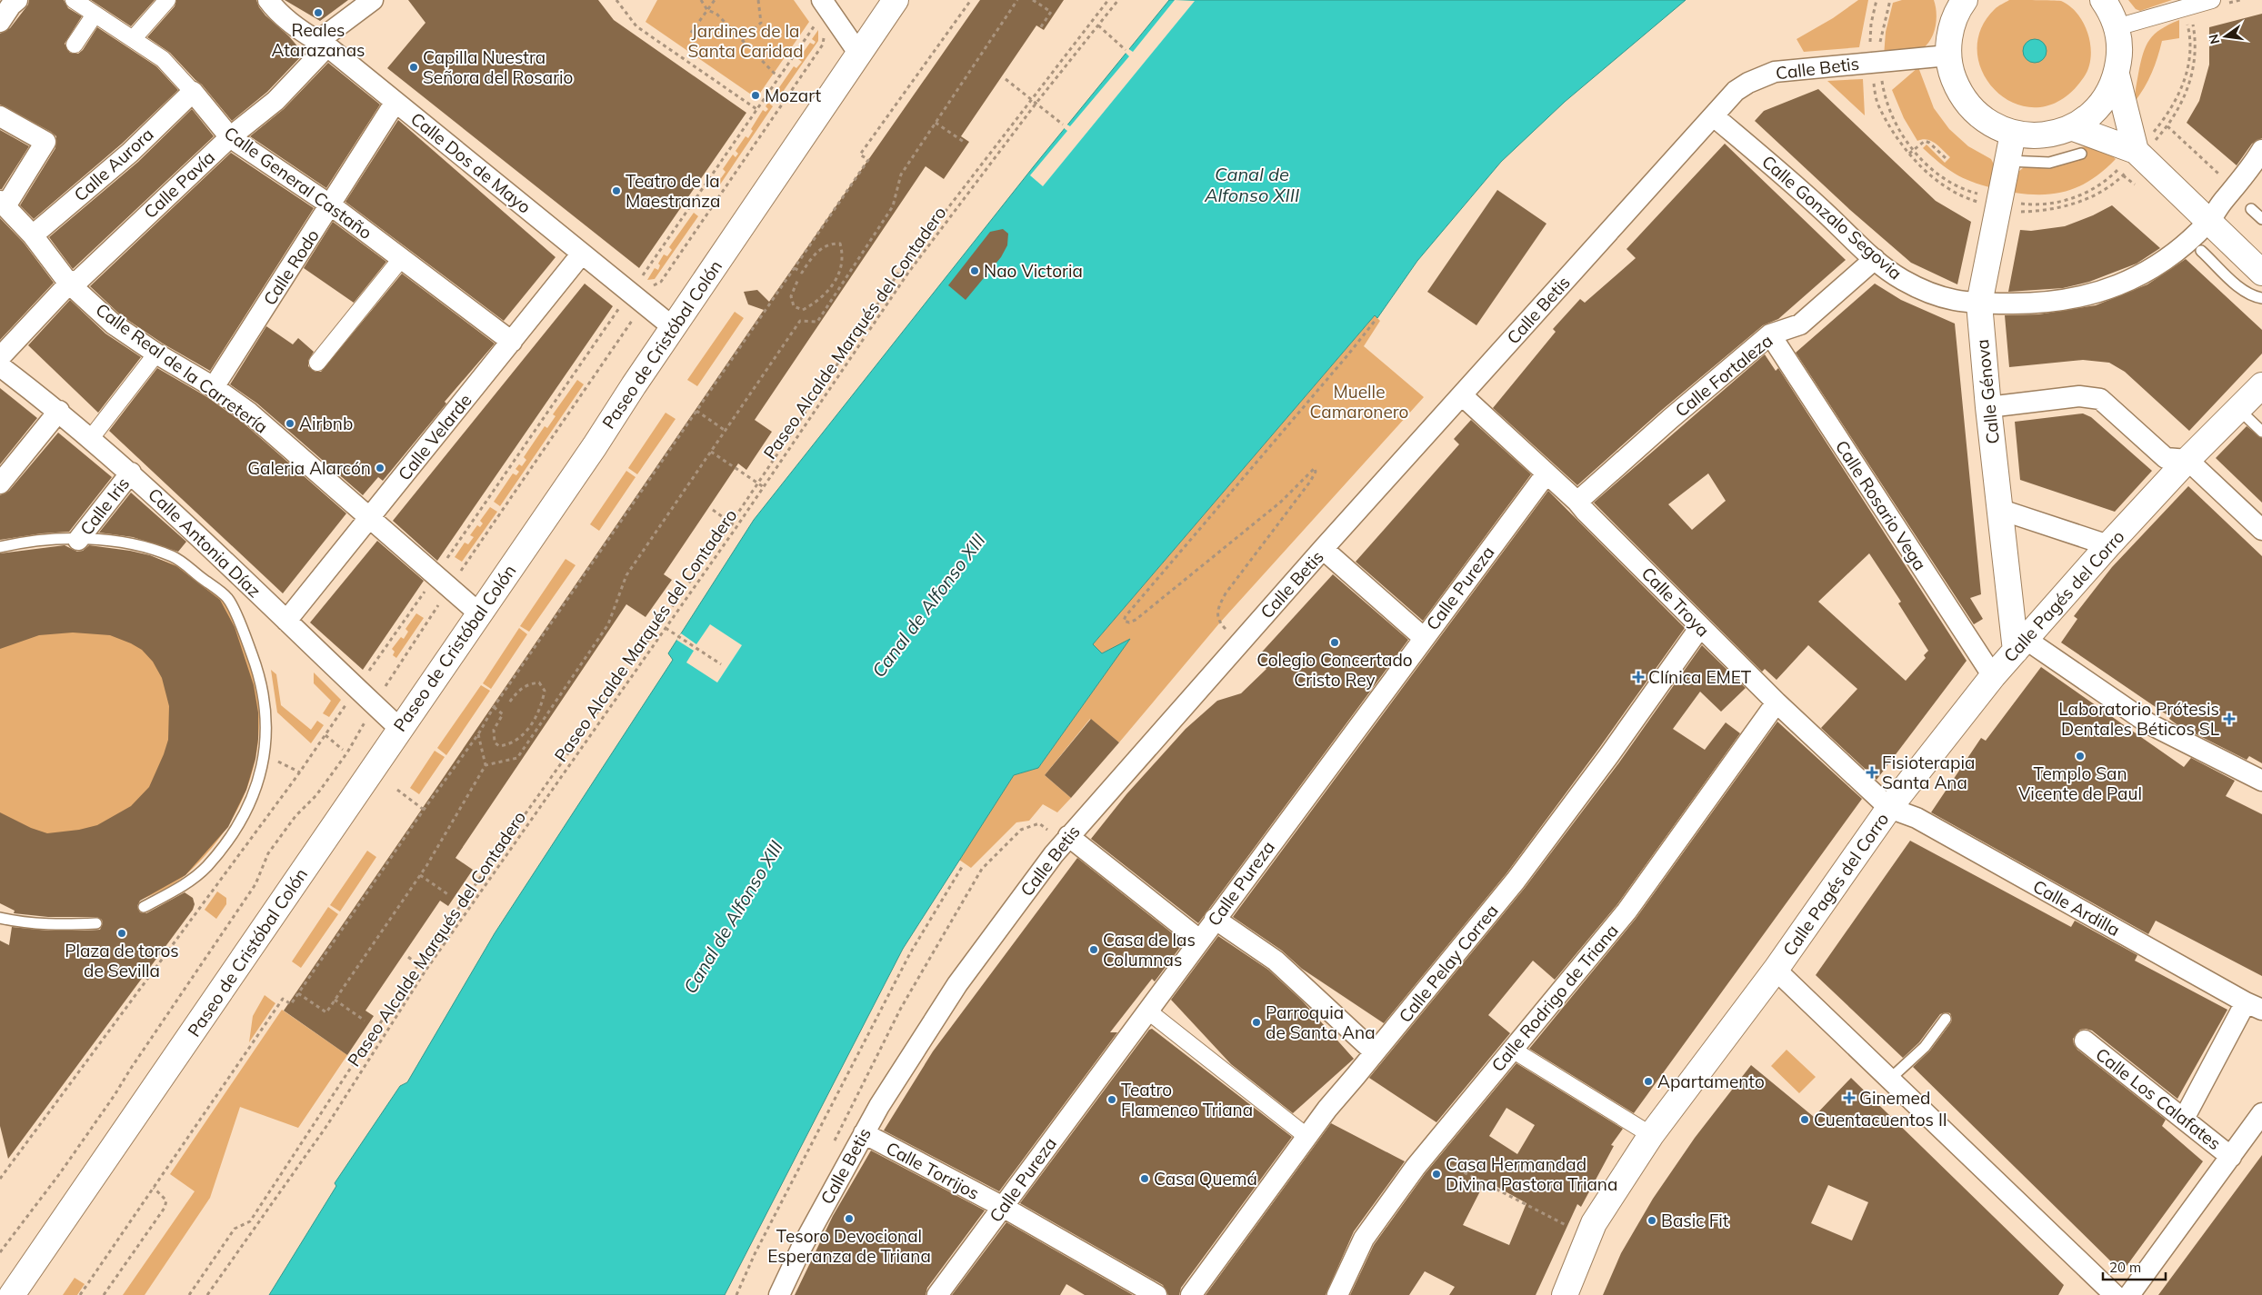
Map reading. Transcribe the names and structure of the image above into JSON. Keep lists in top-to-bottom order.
{
  "streets": {
    "main road": ["Paseo de Cristóbal Colón", "Calle Génova", "Calle Pagés del Corro"],
    "street": [
      "Calle Betis",
      "Calle Dos de Mayo",
      "Calle Aurora",
      "Calle General Castaño",
      "Calle Pavía",
      "Calle Gonzalo Segovia",
      "Calle Rodo",
      "Calle Real de la Carretería",
      "Calle Fortaleza",
      "Calle Velarde",
      "Calle Rosario Vega",
      "Calle Iris",
      "Calle Antonia Díaz",
      "Calle Pureza",
      "Calle Troya",
      "Calle Ardilla",
      "Calle Pelay Correa",
      "Calle Rodrigo de Triana",
      "Calle Los Calafates",
      "Calle Torrijos"
    ],
    "path": ["Paseo Alcalde Marqués del Contadero"]
  },
  "crossings": [
    ["Calle Betis", "Calle Gonzalo Segovia"],
    ["Calle Betis", "Calle Troya"],
    ["Calle Betis", "Calle Torrijos"],
    ["Calle Dos de Mayo", "Calle Pavía"],
    ["Calle Dos de Mayo", "Calle Rodo"],
    ["Calle Dos de Mayo", "Paseo de Cristóbal Colón"],
    ["Calle Dos de Mayo", "Calle Velarde"],
    ["Calle Aurora", "Calle General Castaño"],
    ["Calle Aurora", "Calle Real de la Carretería"],
    ["Calle General Castaño", "Calle Pavía"],
    ["Calle General Castaño", "Calle Rodo"],
    ["Calle General Castaño", "Calle Velarde"],
    ["Calle Pavía", "Calle Real de la Carretería"],
    ["Calle Gonzalo Segovia", "Calle Fortaleza"],
    ["Calle Gonzalo Segovia", "Calle Génova"],
    ["Calle Rodo", "Calle Real de la Carretería"],
    ["Paseo de Cristóbal Colón", "Calle Real de la Carretería"],
    ["Paseo de Cristóbal Colón", "Calle Antonia Díaz"],
    ["Calle Real de la Carretería", "Calle Velarde"],
    ["Calle Fortaleza", "Calle Rosario Vega"],
    ["Calle Fortaleza", "Calle Troya"],
    ["Calle Génova", "Calle Pagés del Corro"],
    ["Calle Velarde", "Calle Antonia Díaz"],
    ["Calle Rosario Vega", "Calle Pagés del Corro"],
    ["Calle Iris", "Calle Antonia Díaz"],
    ["Calle Pureza", "Calle Troya"],
    ["Calle Pureza", "Calle Torrijos"],
    ["Calle Pagés del Corro", "Calle Troya"],
    ["Calle Pagés del Corro", "Calle Ardilla"],
    ["Calle Troya", "Calle Ardilla"],
    ["Calle Troya", "Calle Pelay Correa"],
    ["Calle Troya", "Calle Rodrigo de Triana"]
  ],
  "water": ["Canal de Alfonso XIII"],
  "parks": ["Jardines de la Santa Caridad", "Muelle Camaronero"],
  "places": {
    "other": [
      "Reales Atarazanas",
      "Capilla Nuestra Señora del Rosario",
      "Mozart",
      "Teatro de la Maestranza",
      "Nao Victoria",
      "Airbnb",
      "Galeria Alarcón",
      "Colegio Concertado Cristo Rey",
      "Templo San Vicente de Paul",
      "Plaza de toros de Sevilla",
      "Casa de las Columnas",
      "Parroquia de Santa Ana",
      "Apartamento",
      "Teatro Flamenco Triana",
      "Cuentacuentos II",
      "Casa Hermandad Divina Pastora Triana",
      "Casa Quemá",
      "Tesoro Devocional Esperanza de Triana",
      "Basic Fit"
    ],
    "health": [
      "Clínica EMET",
      "Laboratorio Prótesis Dentales Béticos SL",
      "Fisioterapia Santa Ana",
      "Ginemed"
    ]
  },
  "scale_bar": "20 m",
  "north": "left"
}
